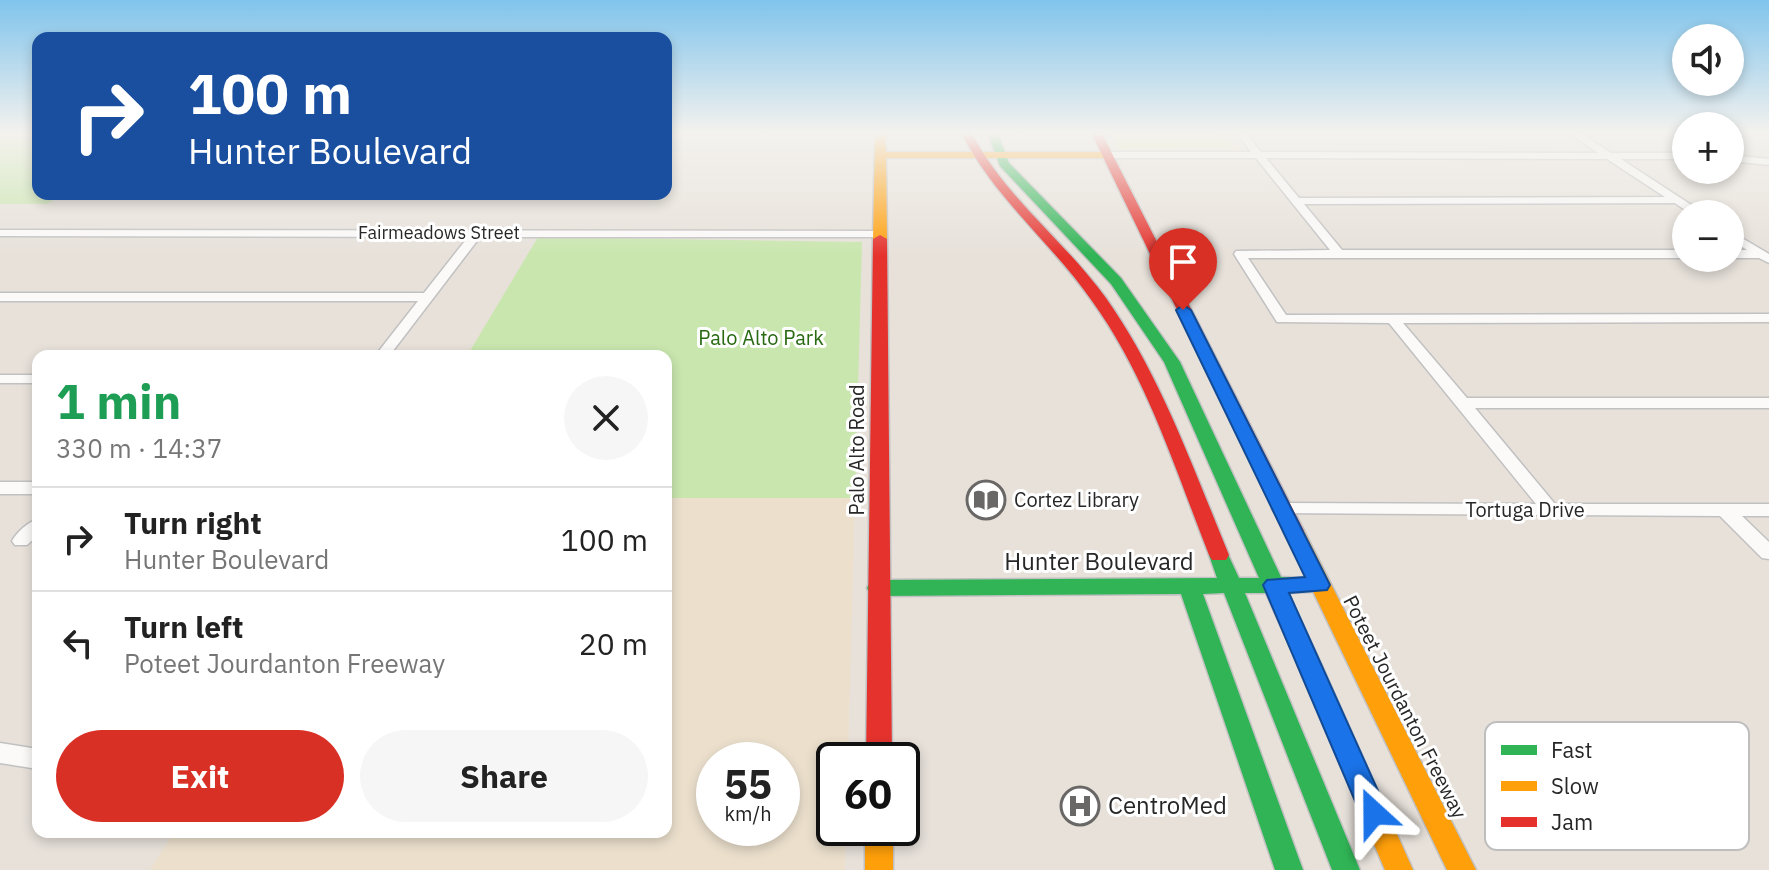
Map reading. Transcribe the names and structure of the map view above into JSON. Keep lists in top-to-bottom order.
{
  "streets": {
    "street": [
      "Fairmeadows Street",
      "Palo Alto Road",
      "Tortuga Drive",
      "Hunter Boulevard",
      "Poteet Jourdanton Freeway"
    ]
  },
  "crossings": [
    ["Fairmeadows Street", "Palo Alto Road"],
    ["Palo Alto Road", "Hunter Boulevard"],
    ["Tortuga Drive", "Poteet Jourdanton Freeway"],
    ["Hunter Boulevard", "Poteet Jourdanton Freeway"]
  ],
  "parks": ["Palo Alto Park"],
  "places": {
    "library": ["Cortez Library"],
    "hospital": ["CentroMed"]
  },
  "legend": ["Fast", "Slow", "Jam"],
  "page": {
    "map_buttons": ["+", "−"],
    "turn": ["100 m", "Hunter Boulevard"],
    "heading": ["1 min", "330 m · 14:37"],
    "list": [
      {
        "name": "Turn right",
        "note": "Hunter Boulevard",
        "value": "100 m"
      },
      {
        "name": "Turn left",
        "note": "Poteet Jourdanton Freeway",
        "value": "20 m"
      }
    ],
    "buttons": ["Exit", "Share"],
    "speed": "55 km/h",
    "limit": "60"
  }
}
